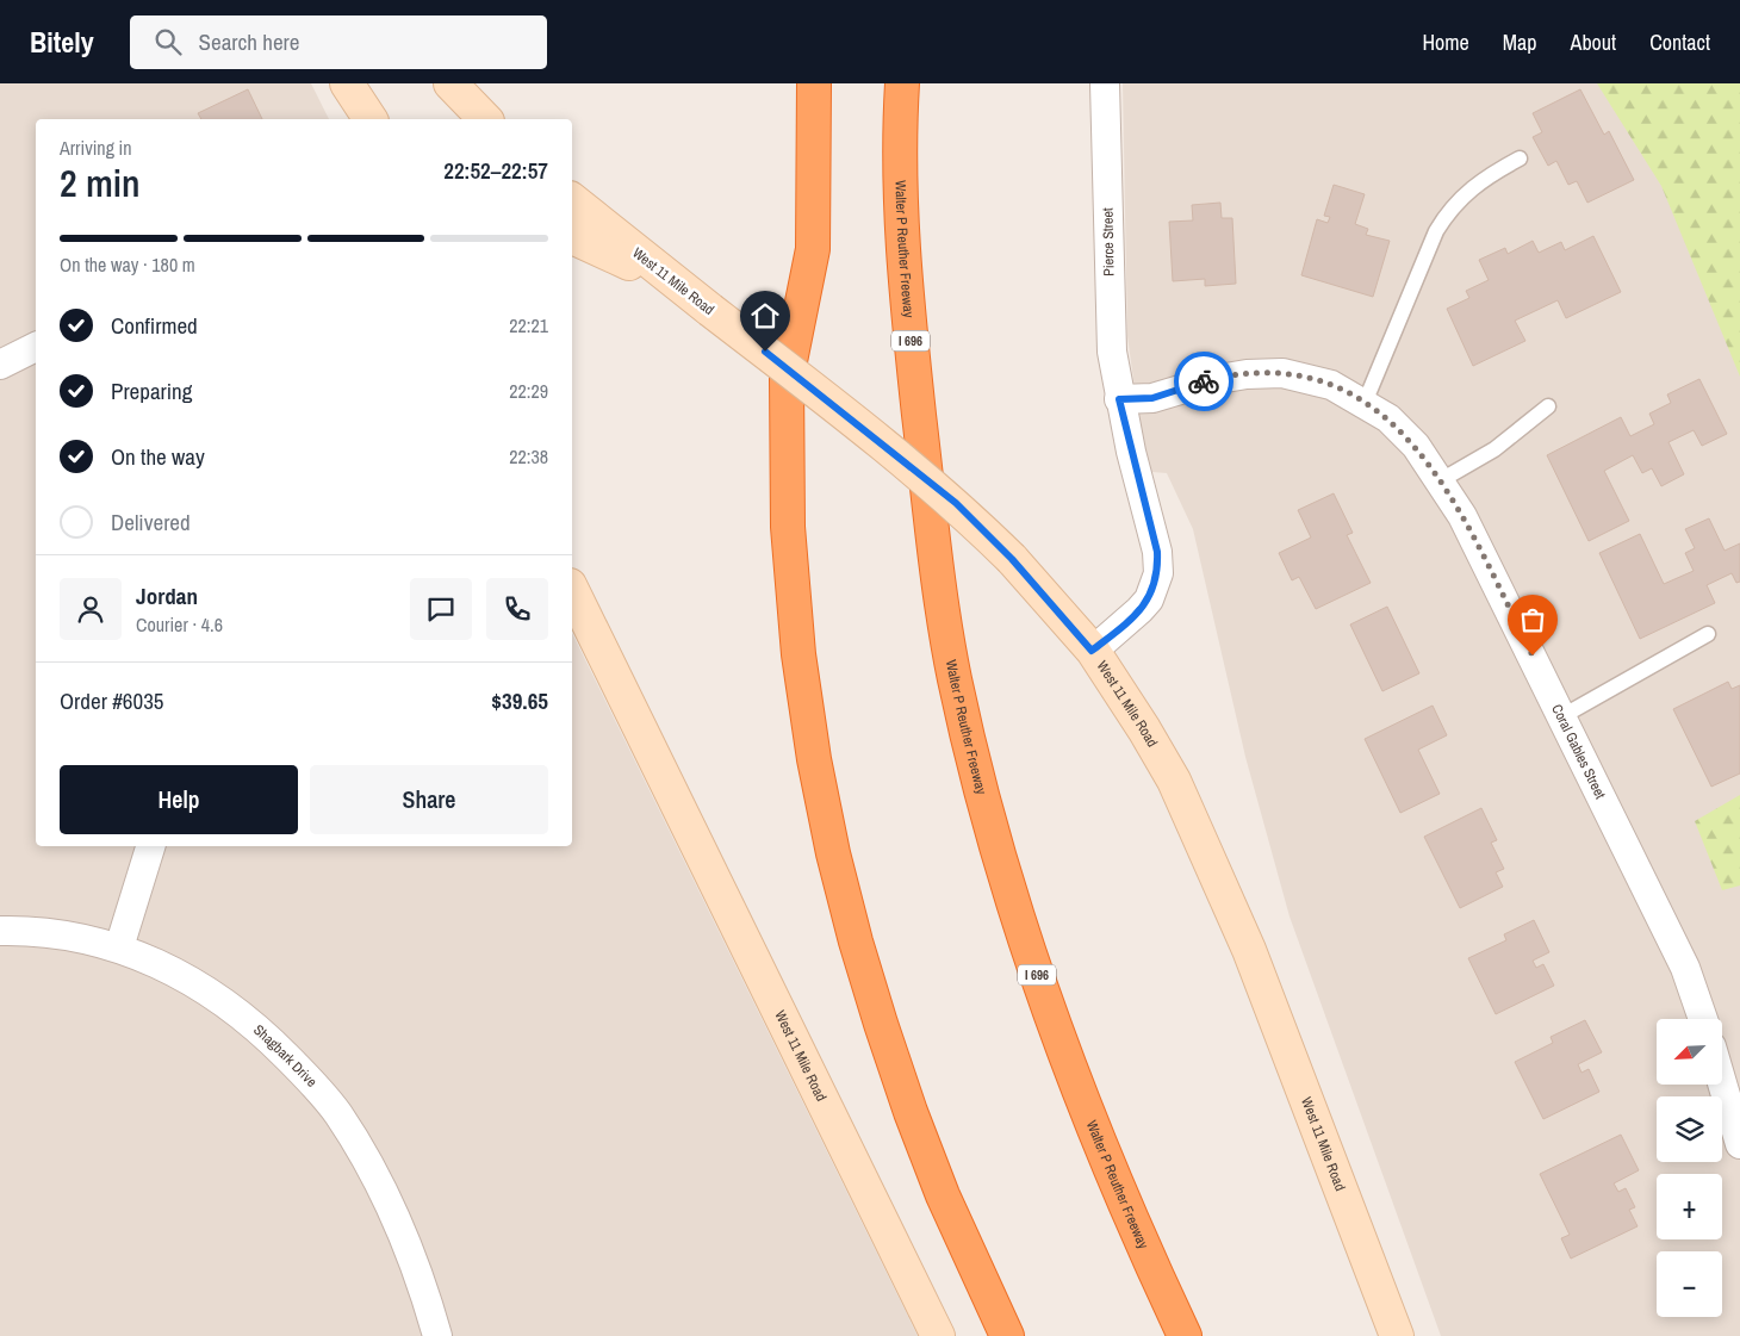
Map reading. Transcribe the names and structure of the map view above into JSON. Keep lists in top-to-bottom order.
{
  "streets": {
    "highway": ["Walter P Reuther Freeway", "I 696"],
    "main road": ["West 11 Mile Road"],
    "street": ["Pierce Street", "Coral Gables Street", "Shagbark Drive"]
  },
  "crossings": [
    ["Pierce Street", "Coral Gables Street"]
  ],
  "north": "bottom left",
  "page": {
    "header": "Bitely",
    "search": "Search here",
    "nav": [
      "Home",
      "Map",
      "About",
      "Contact"
    ],
    "heading": ["2 min", "Arriving in", "22:52–22:57"],
    "panel": [
      "Jordan",
      "Courier · 4.6",
      "Order #6035",
      "$39.65"
    ],
    "bar": "On the way · 180 m",
    "list": [
      ["Confirmed", "22:21"],
      ["Preparing", "22:29"],
      ["On the way", "22:38"],
      "Delivered"
    ],
    "buttons": ["Help", "Share"],
    "map_buttons": ["+", "−"]
  }
}
